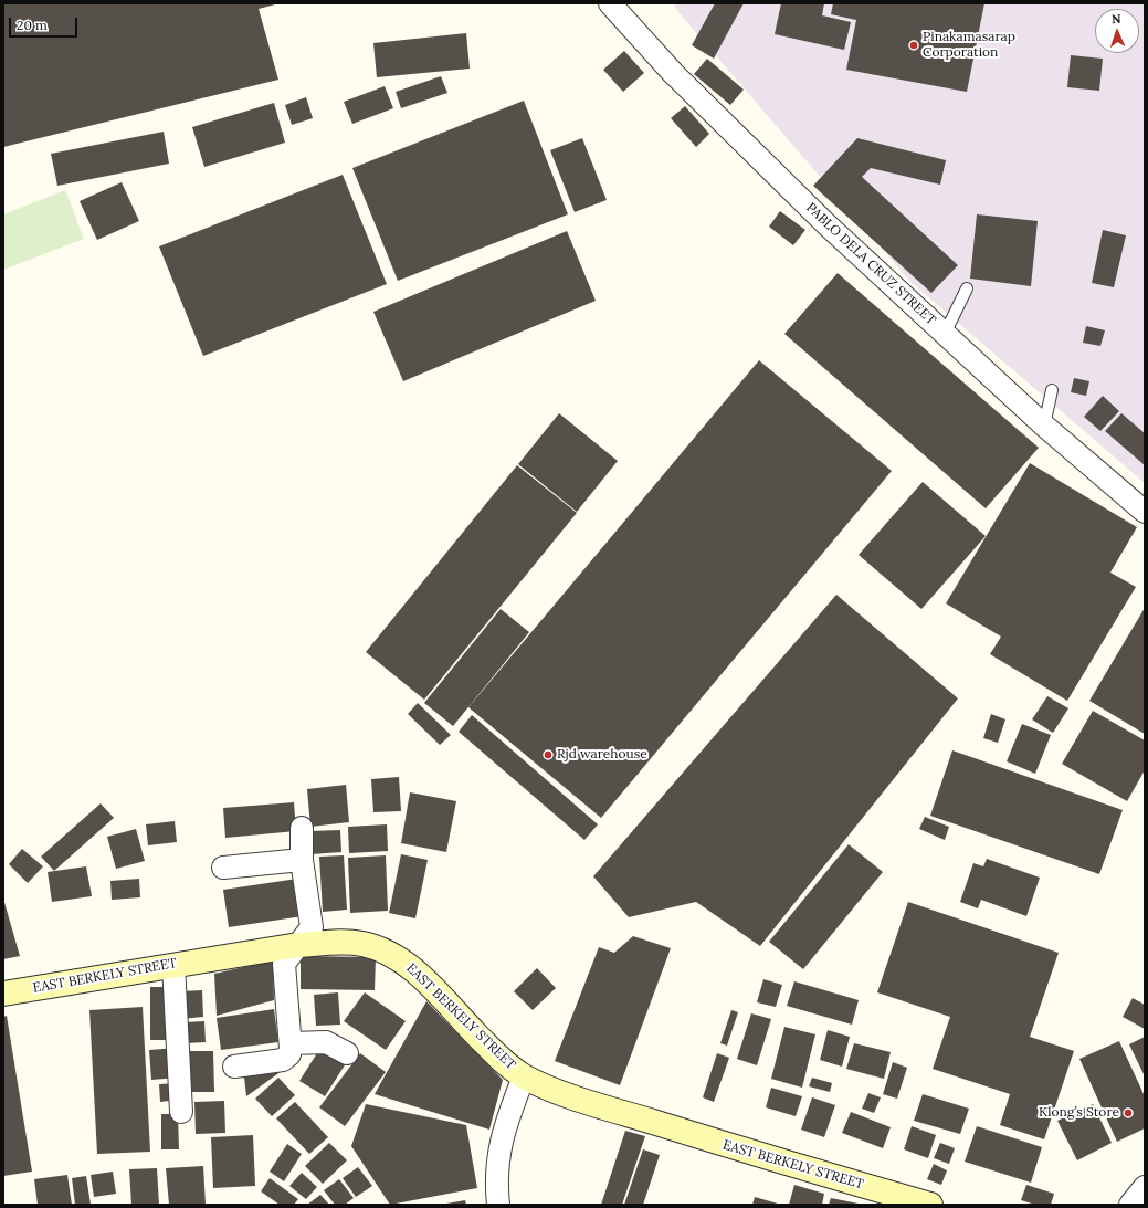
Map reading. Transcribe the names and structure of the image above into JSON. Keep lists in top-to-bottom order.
{
  "streets": {
    "street": ["PABLO DELA CRUZ STREET", "EAST BERKELY STREET"]
  },
  "places": ["Pinakamasarap Corporation", "Rjd warehouse", "Klong’s Store"],
  "scale_bar": "20 m",
  "north": "top"
}
